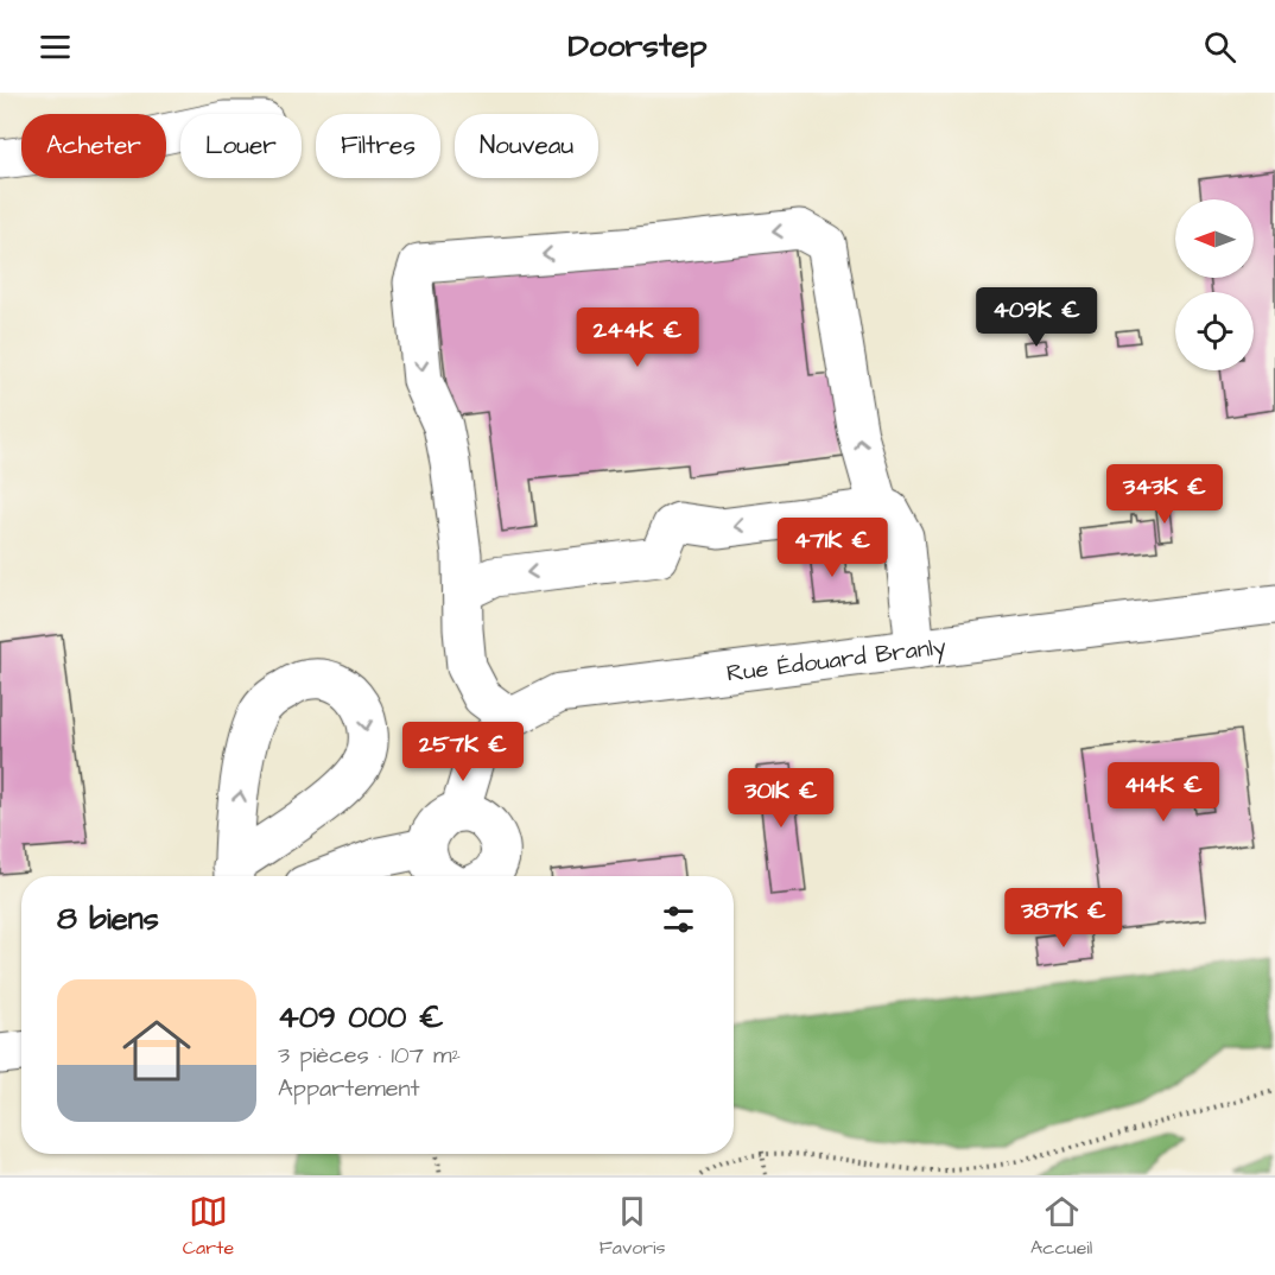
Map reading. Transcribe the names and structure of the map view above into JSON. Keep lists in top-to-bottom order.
{
  "streets": {
    "street": ["Rue Édouard Branly"]
  },
  "north": "left",
  "page": {
    "header": "Doorstep",
    "chip": [
      "Acheter",
      "Louer",
      "Filtres",
      "Nouveau"
    ],
    "price": [
      "409K €",
      "244K €",
      "343K €",
      "471K €",
      "257K €",
      "414K €",
      "301K €",
      "387K €"
    ],
    "heading": "8 biens",
    "list": [
      {
        "name": "409 000 €",
        "note": "3 pièces · 107 m² · Appartement"
      }
    ],
    "tabs": ["Carte", "Favoris", "Accueil"]
  }
}
